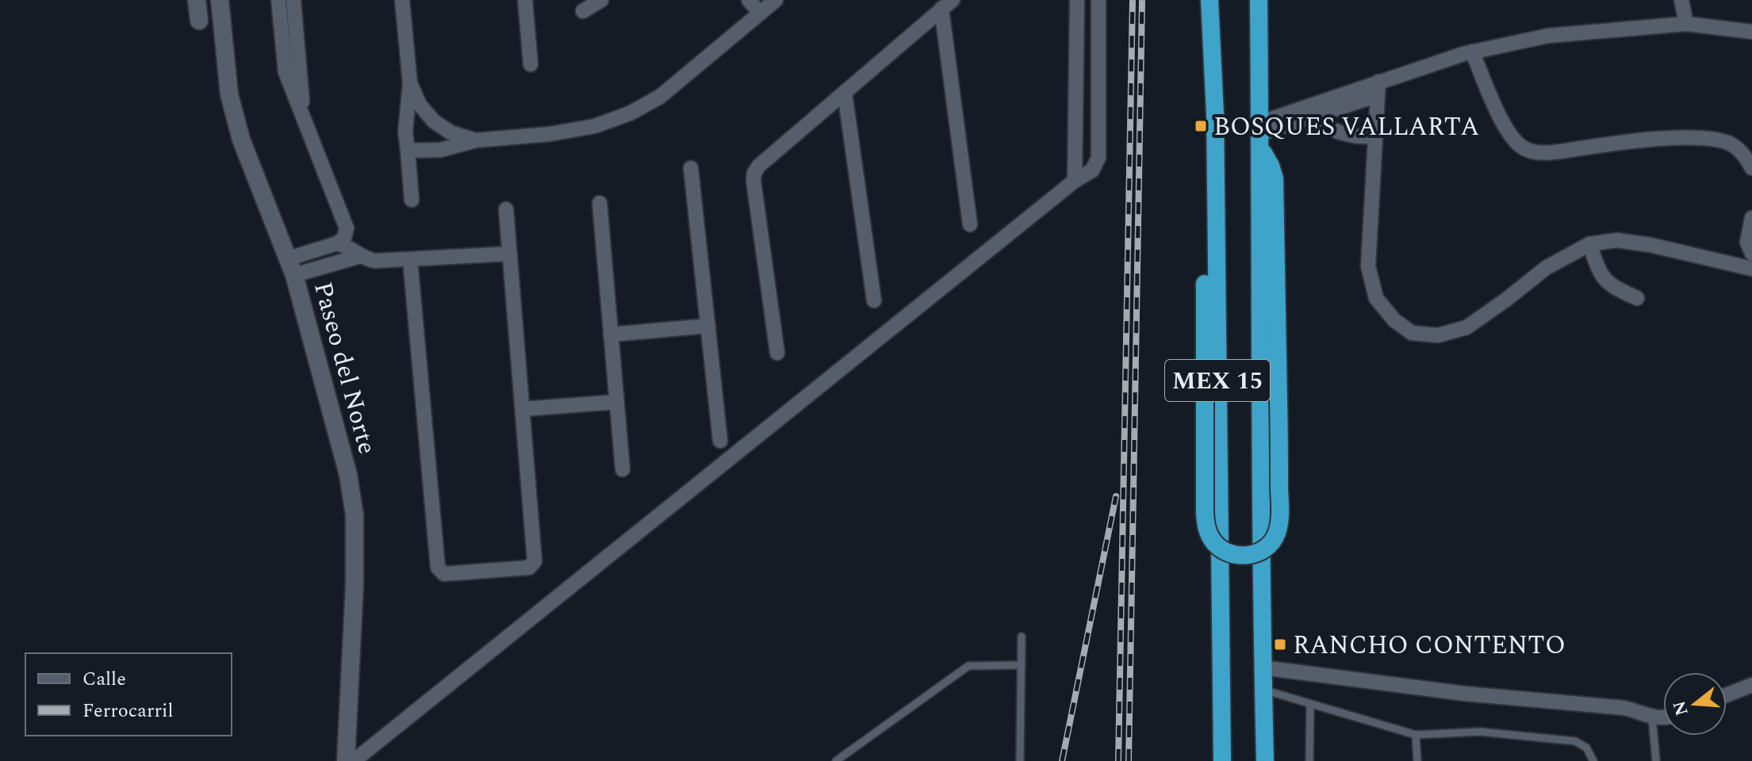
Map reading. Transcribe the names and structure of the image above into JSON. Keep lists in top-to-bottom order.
{
  "streets": {
    "highway": ["MEX 15"],
    "street": ["Paseo del Norte"]
  },
  "places": {
    "transit": ["BOSQUES VALLARTA", "RANCHO CONTENTO"]
  },
  "legend": ["Calle", "Ferrocarril"],
  "north": "left"
}
